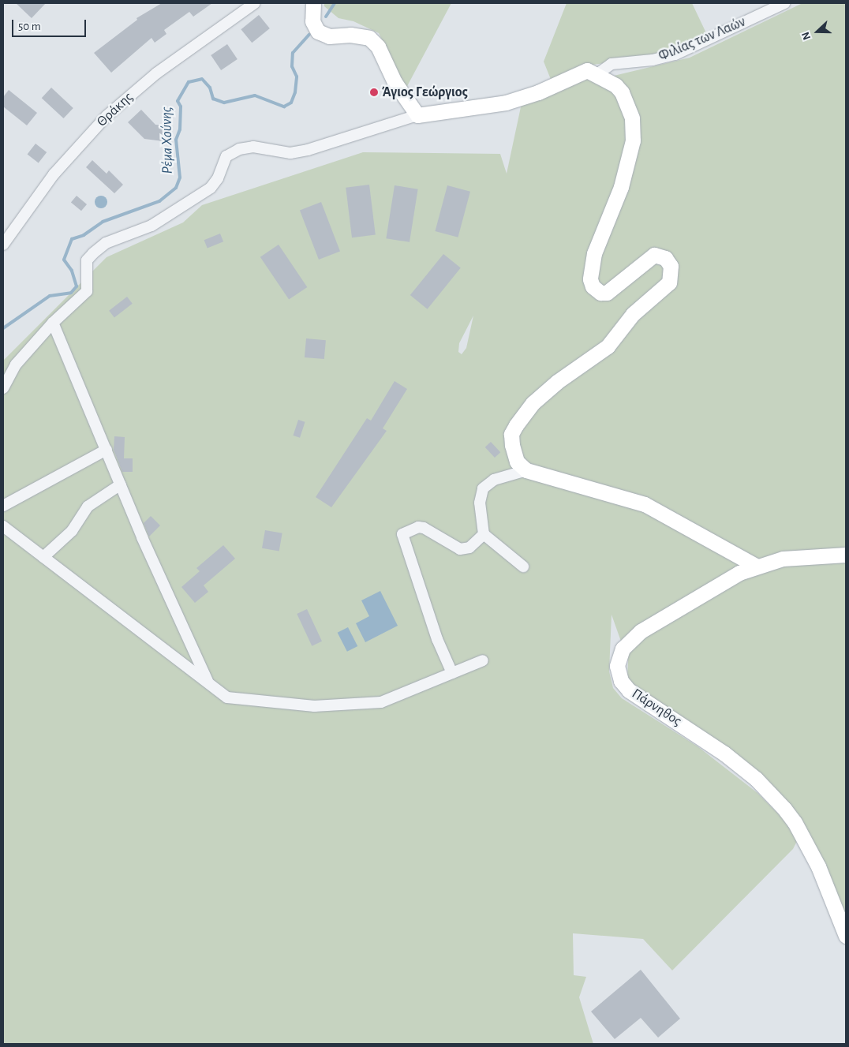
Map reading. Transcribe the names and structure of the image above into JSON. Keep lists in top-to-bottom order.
{
  "streets": {
    "street": ["Φιλίας των Λαών", "Θράκης", "Πάρνηθος"]
  },
  "water": ["Ρέμα Χούνης"],
  "places": ["Άγιος Γεώργιος"],
  "scale_bar": "50 m",
  "north": "left"
}
